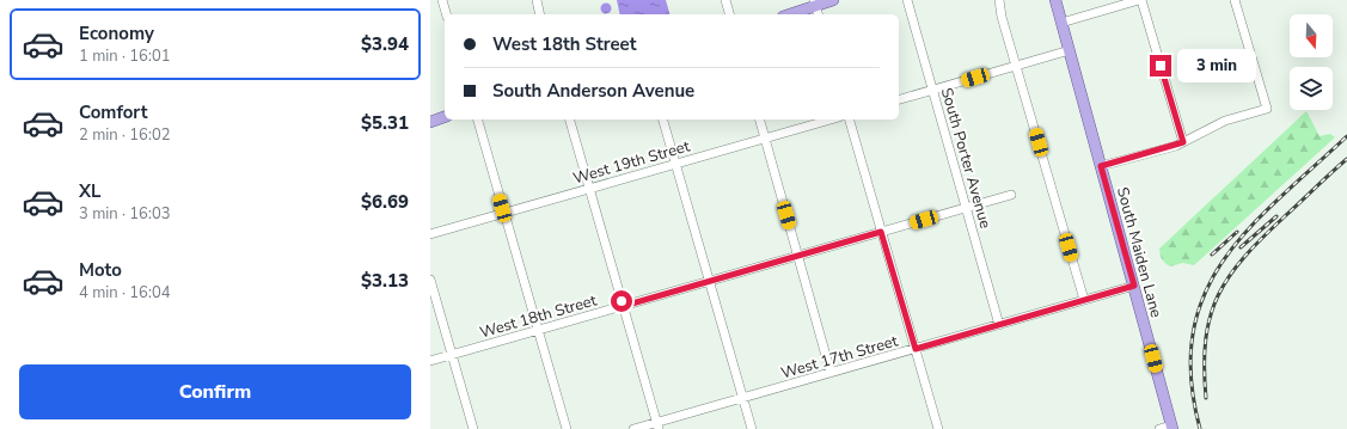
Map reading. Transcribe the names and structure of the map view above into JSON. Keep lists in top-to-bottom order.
{
  "streets": {
    "main road": ["South Maiden Lane"],
    "street": [
      "South Porter Avenue",
      "West 19th Street",
      "West 18th Street",
      "West 17th Street"
    ]
  },
  "crossings": [
    ["South Porter Avenue", "West 18th Street"],
    ["South Porter Avenue", "West 17th Street"],
    ["South Maiden Lane", "West 17th Street"]
  ],
  "north": "bottom",
  "page": {
    "list": [
      {
        "name": "Economy",
        "note": "1 min · 16:01",
        "value": "$3.94"
      },
      {
        "name": "Comfort",
        "note": "2 min · 16:02",
        "value": "$5.31"
      },
      {
        "name": "XL",
        "note": "3 min · 16:03",
        "value": "$6.69"
      },
      {
        "name": "Moto",
        "note": "4 min · 16:04",
        "value": "$3.13"
      }
    ],
    "banner": ["West 18th Street", "South Anderson Avenue"],
    "bubble": "3 min",
    "buttons": "Confirm"
  }
}
